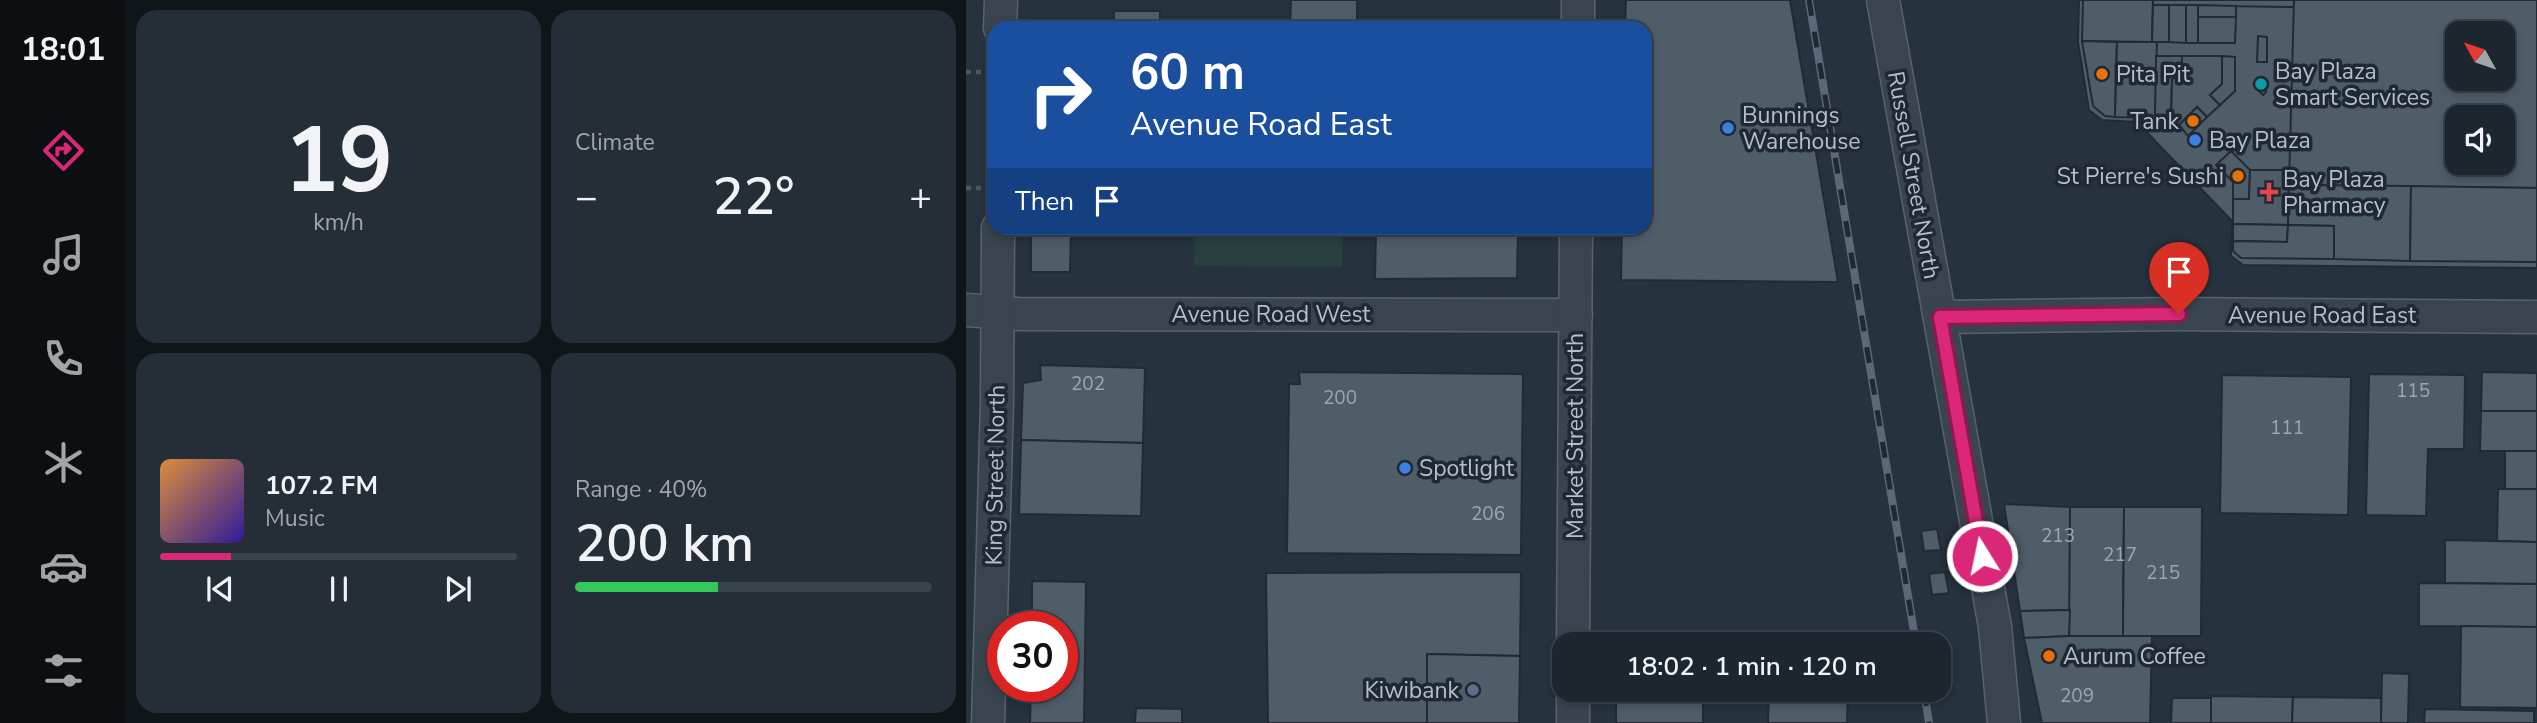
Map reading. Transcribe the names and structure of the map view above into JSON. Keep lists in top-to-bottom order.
{
  "streets": {
    "street": [
      "Russell Street North",
      "Avenue Road West",
      "Avenue Road East",
      "Market Street North",
      "King Street North"
    ]
  },
  "crossings": [
    ["Russell Street North", "Avenue Road East"],
    ["Avenue Road West", "Market Street North"],
    ["Avenue Road West", "King Street North"]
  ],
  "places": {
    "other": [
      "Pita Pit",
      "Bay Plaza Smart Services",
      "Tank",
      "Bunnings Warehouse",
      "Bay Plaza",
      "St Pierre's Sushi",
      "Spotlight",
      "Aurum Coffee",
      "Kiwibank"
    ],
    "health": ["Bay Plaza Pharmacy"]
  },
  "house_numbers": [
    "202",
    "115",
    "200",
    "111",
    "206",
    "213",
    "217",
    "215",
    "209"
  ],
  "north": "top left",
  "page": {
    "tabs": "18:01",
    "tile": [
      ["19", "km/h"],
      "Climate",
      ["Range · 40%", "200 km"]
    ],
    "turn": ["60 m", "Avenue Road East"],
    "heat": ["−", "22°", "+"],
    "then": "Then",
    "song": ["107.2 FM", "Music"],
    "limit": "30",
    "trip": "18:02 · 1 min · 120 m"
  }
}
